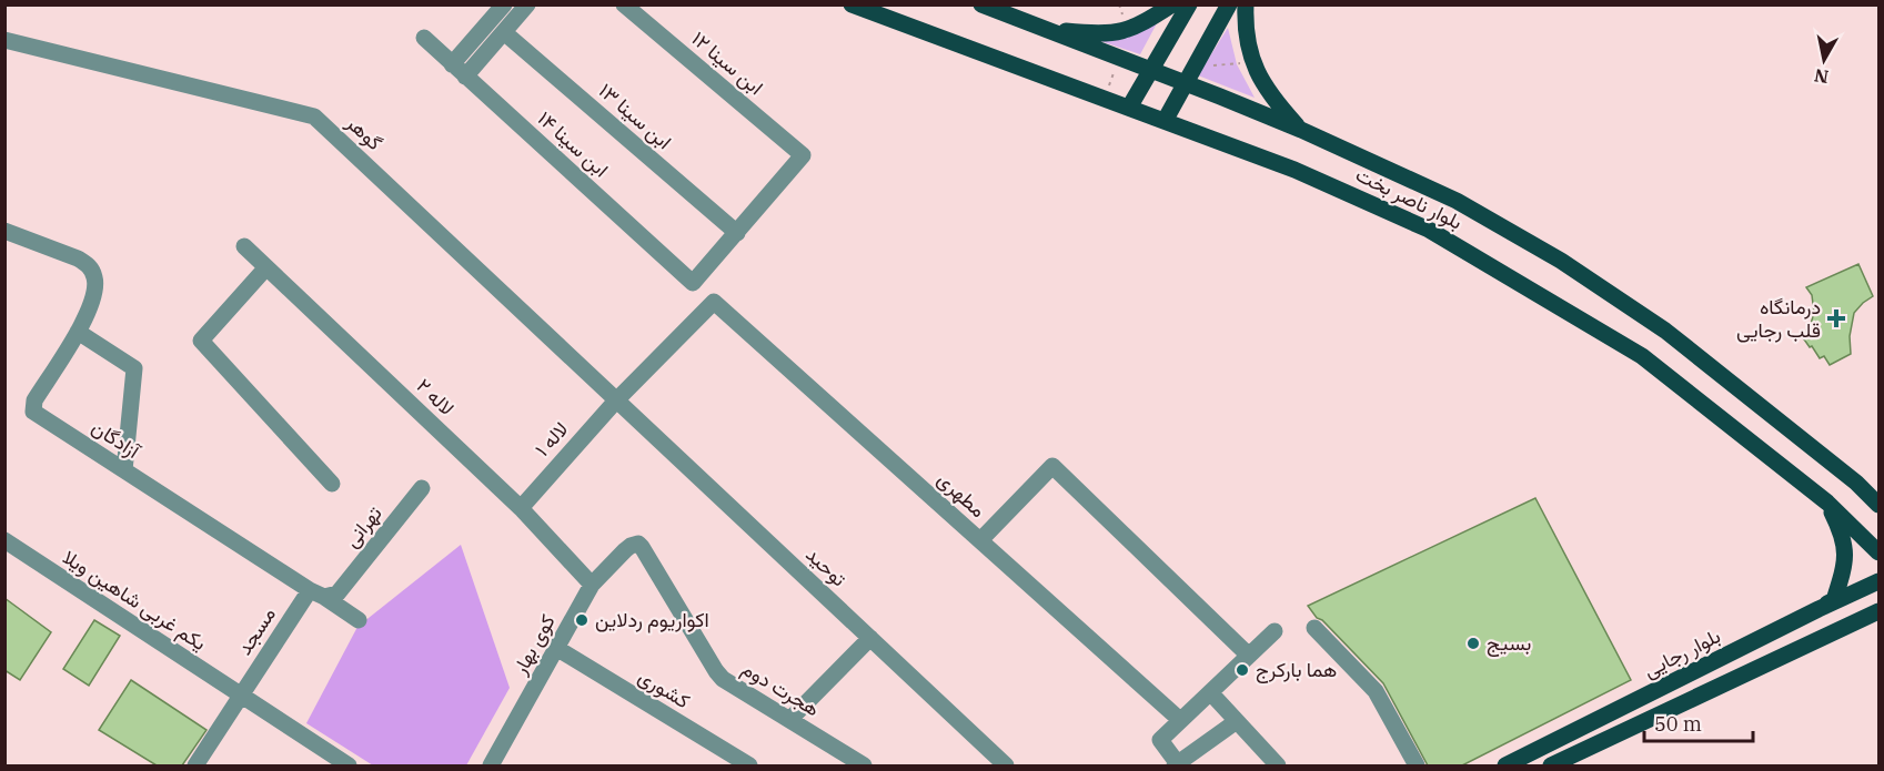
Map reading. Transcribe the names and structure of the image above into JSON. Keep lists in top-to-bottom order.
{
  "streets": {
    "main road": ["بلوار ناصر بخت", "بلوار رجایی"],
    "street": [
      "ابن سینا ۱۲",
      "ابن سینا ۱۳",
      "گوهر",
      "ابن سینا ۱۴",
      "لاله ۲",
      "آزادگان",
      "لاله ۱",
      "مطهری",
      "تهرانی",
      "توحید",
      "یکم غربی شاهین ویلا",
      "مسجد",
      "کوی بهار",
      "کشوری",
      "هجرت دوم"
    ]
  },
  "crossings": [
    ["ابن سینا ۱۲", "ابن سینا ۱۳"],
    ["ابن سینا ۱۲", "ابن سینا ۱۴"],
    ["ابن سینا ۱۳", "ابن سینا ۱۴"],
    ["گوهر", "لاله ۱"],
    ["گوهر", "توحید"],
    ["لاله ۲", "لاله ۱"],
    ["لاله ۲", "کوی بهار"],
    ["آزادگان", "تهرانی"],
    ["آزادگان", "مسجد"],
    ["لاله ۱", "مطهری"],
    ["لاله ۱", "توحید"],
    ["تهرانی", "مسجد"],
    ["یکم غربی شاهین ویلا", "مسجد"],
    ["کوی بهار", "کشوری"],
    ["کوی بهار", "هجرت دوم"]
  ],
  "places": {
    "health": ["درمانگاه قلب رجایی"],
    "other": ["اکواریوم ردلاین", "بسیج", "هما بارکرج"]
  },
  "scale_bar": "50 m",
  "north": "bottom"
}
